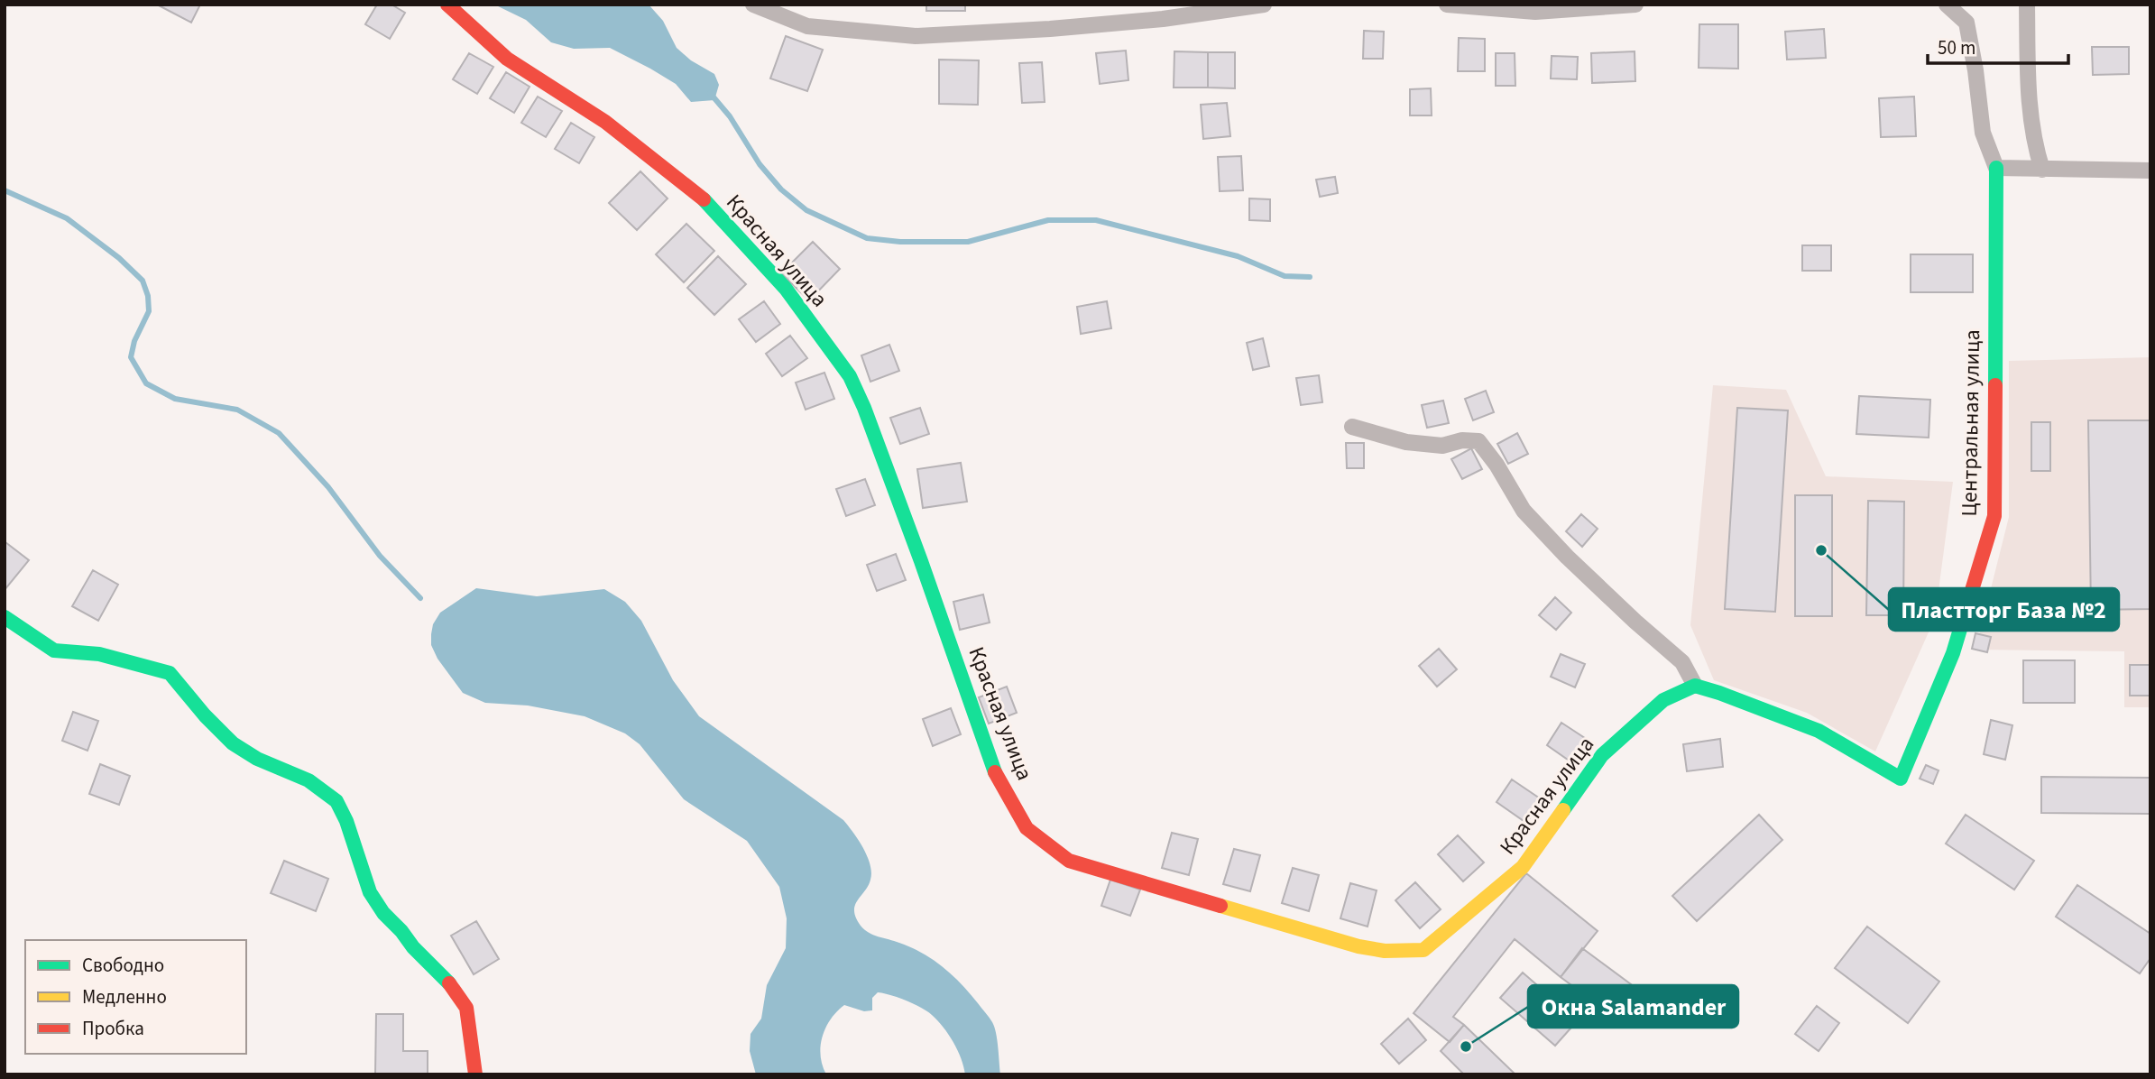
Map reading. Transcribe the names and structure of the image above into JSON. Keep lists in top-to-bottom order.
{
  "streets": {
    "street": ["Красная улица", "Центральная улица"]
  },
  "crossings": [
    ["Красная улица", "Центральная улица"]
  ],
  "places": ["Пластторг База №2", "Окна Salamander"],
  "legend": ["Свободно", "Медленно", "Пробка"],
  "scale_bar": "50 m"
}
